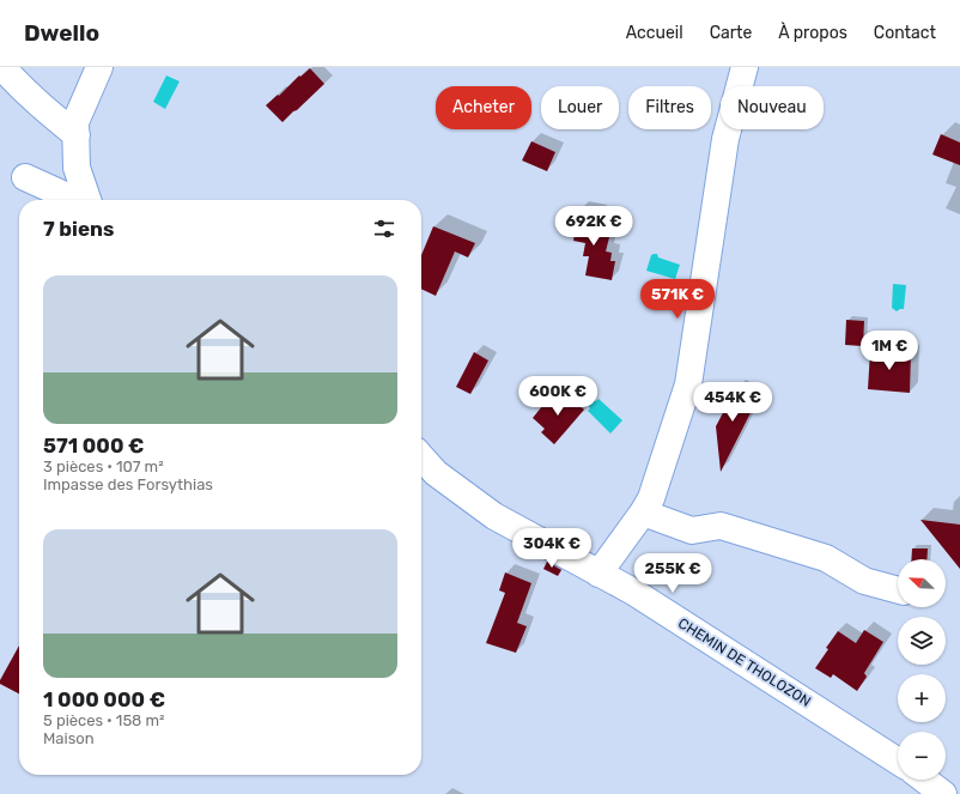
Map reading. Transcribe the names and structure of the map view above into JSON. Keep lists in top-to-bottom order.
{
  "streets": {
    "street": ["CHEMIN DE THOLOZON"]
  },
  "north": "top left",
  "page": {
    "header": "Dwello",
    "nav": [
      "Accueil",
      "Carte",
      "À propos",
      "Contact"
    ],
    "chip": [
      "Acheter",
      "Louer",
      "Filtres",
      "Nouveau"
    ],
    "heading": "7 biens",
    "price": [
      "692K €",
      "571K €",
      "1M €",
      "600K €",
      "454K €",
      "304K €",
      "255K €"
    ],
    "list": [
      {
        "name": "571 000 €",
        "note": "3 pièces · 107 m² · Impasse des Forsythias"
      },
      {
        "name": "1 000 000 €",
        "note": "5 pièces · 158 m² · Maison"
      }
    ],
    "map_buttons": ["+", "−"]
  }
}
